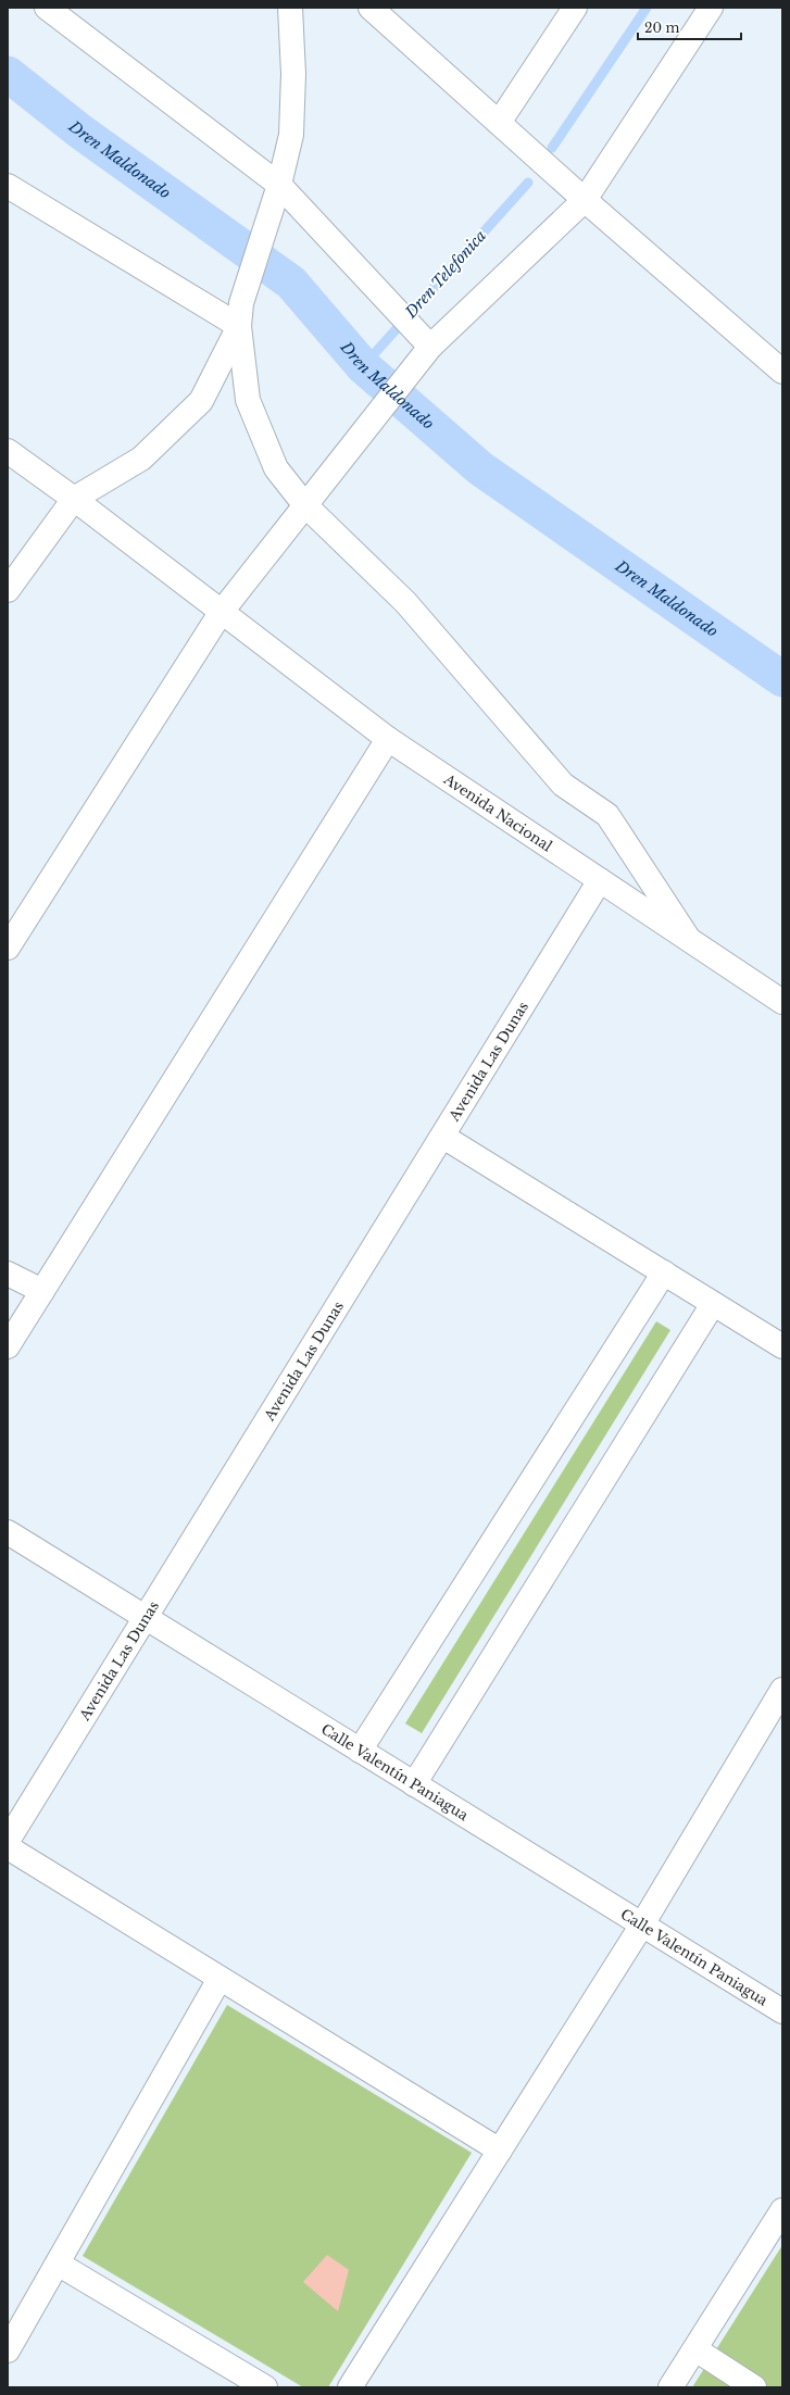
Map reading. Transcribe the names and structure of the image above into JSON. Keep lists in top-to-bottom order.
{
  "streets": {
    "street": ["Avenida Nacional", "Avenida Las Dunas", "Calle Valentín Paniagua"]
  },
  "crossings": [
    ["Avenida Nacional", "Avenida Las Dunas"],
    ["Avenida Las Dunas", "Calle Valentín Paniagua"]
  ],
  "water": ["Dren Maldonado", "Dren Telefonica"],
  "scale_bar": "20 m"
}
